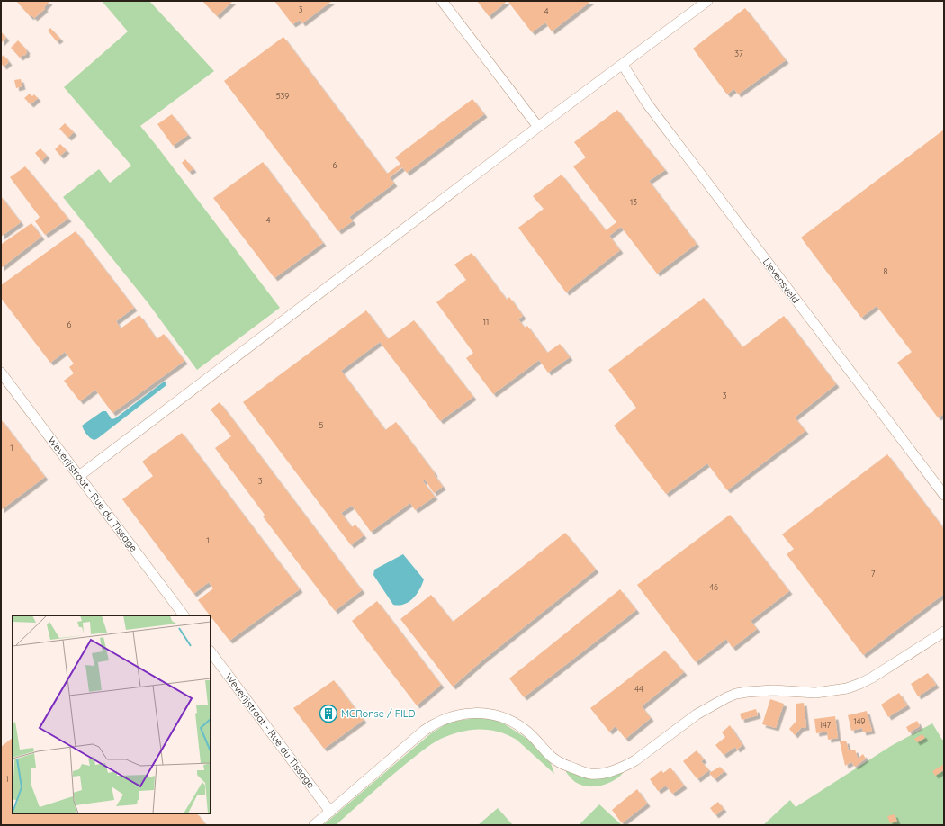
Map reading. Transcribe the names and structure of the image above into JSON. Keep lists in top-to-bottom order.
{
  "streets": {
    "street": ["Lievensveld", "Weverijstraat - Rue du Tissage"]
  },
  "places": {
    "building": ["MCRonse / FILD"]
  },
  "house_numbers": [
    "3",
    "4",
    "37",
    "539",
    "6",
    "13",
    "4",
    "8",
    "11",
    "6",
    "3",
    "5",
    "1",
    "3",
    "1",
    "7",
    "46",
    "44",
    "149",
    "147",
    "1"
  ]
}
